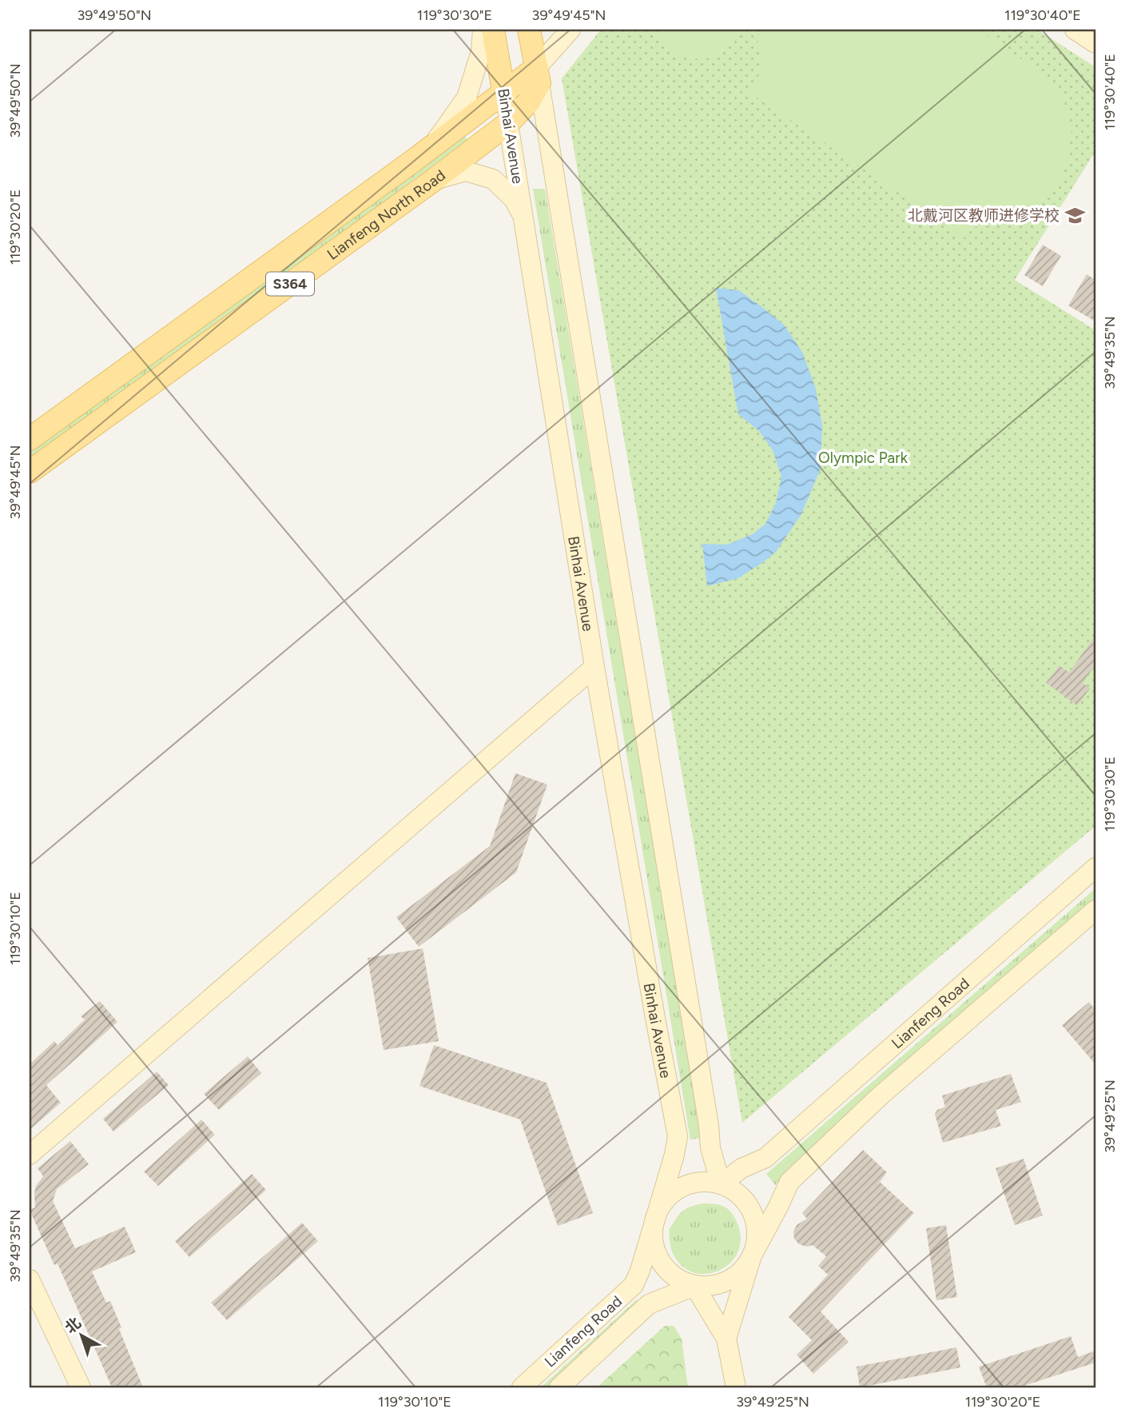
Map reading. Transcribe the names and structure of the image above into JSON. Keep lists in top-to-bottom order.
{
  "streets": {
    "main road": [
      "Binhai Avenue",
      "Lianfeng North Road",
      "S364",
      "Lianfeng Road"
    ]
  },
  "crossings": [
    ["Binhai Avenue", "Lianfeng North Road"],
    ["Binhai Avenue", "Lianfeng Road"]
  ],
  "parks": ["Olympic Park"],
  "places": {
    "school or university": ["北戴河区教师进修学校"]
  },
  "north": "top left",
  "coordinates": [
    "39°49'50\"N",
    "119°30'30\"E",
    "39°49'45\"N",
    "119°30'40\"E",
    "119°30'20\"E",
    "39°49'35\"N",
    "119°30'10\"E",
    "39°49'25\"N"
  ]
}
